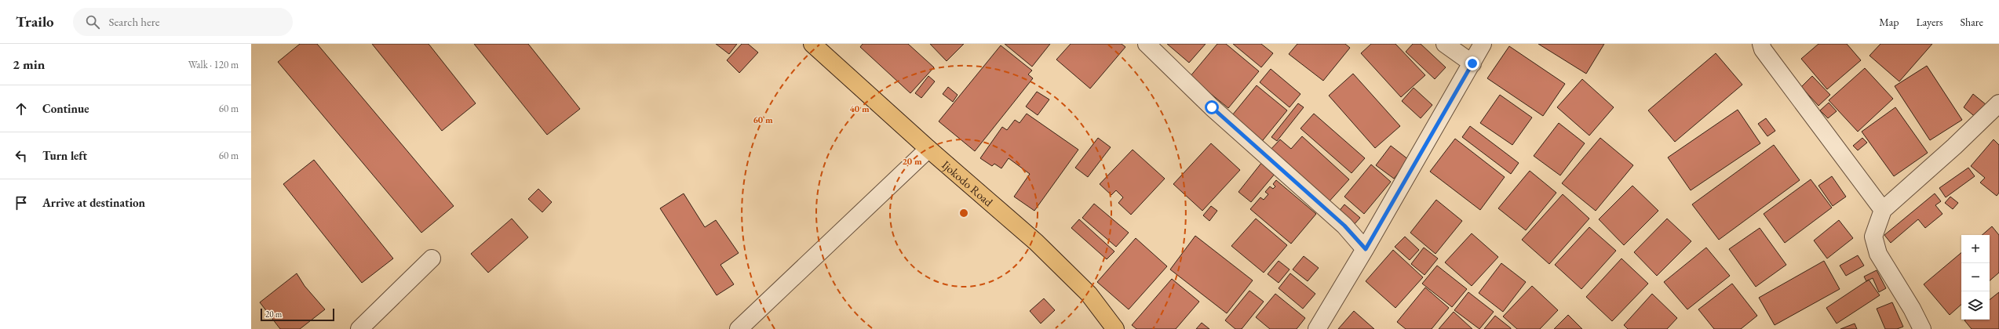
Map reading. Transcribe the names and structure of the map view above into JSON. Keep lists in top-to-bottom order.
{
  "streets": {
    "main road": ["Ijokodo Road"]
  },
  "scale_bar": "20 m",
  "page": {
    "header": "Trailo",
    "search": "Search here",
    "nav": ["Map", "Layers", "Share"],
    "heading": ["2 min", "Walk · 120 m"],
    "list": [
      ["Continue", "60 m"],
      ["Turn left", "60 m"],
      "Arrive at destination"
    ],
    "map_buttons": ["+", "−"],
    "scale": "20 m"
  },
  "rings": ["40 m", "60 m", "20 m"]
}
